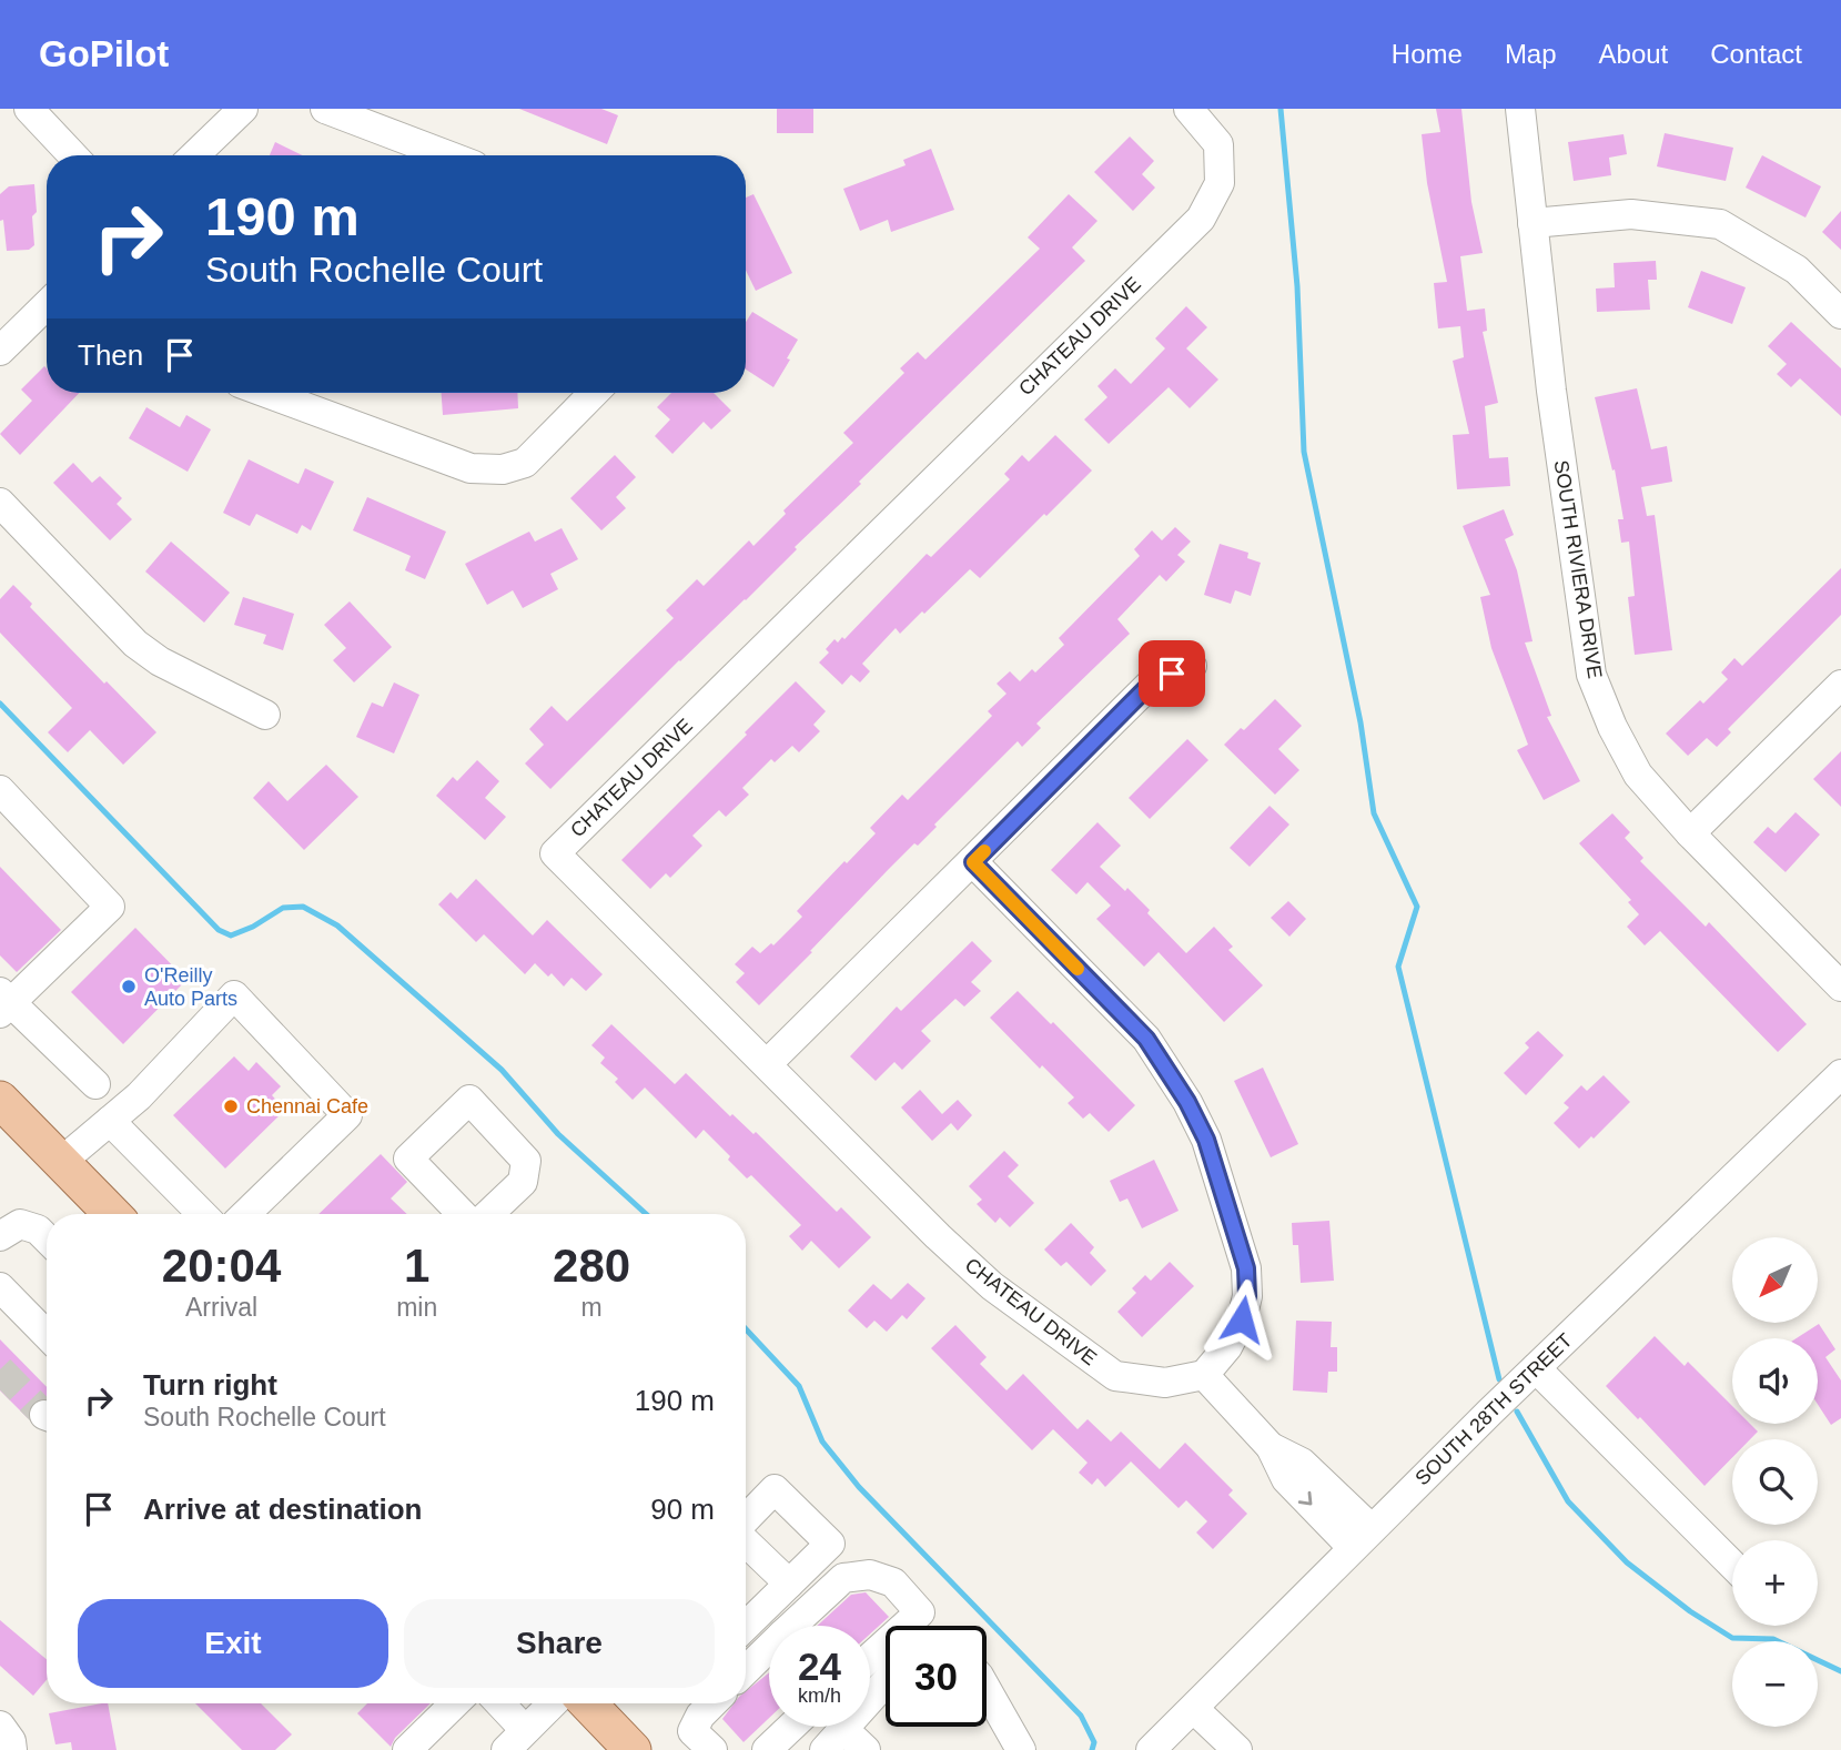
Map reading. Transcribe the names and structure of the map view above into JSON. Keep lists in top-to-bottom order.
{
  "streets": {
    "street": ["CHATEAU DRIVE", "SOUTH RIVIERA DRIVE", "SOUTH 28TH STREET"]
  },
  "places": ["O'Reilly Auto Parts", "Chennai Cafe"],
  "north": "bottom left",
  "page": {
    "header": "GoPilot",
    "nav": [
      "Home",
      "Map",
      "About",
      "Contact"
    ],
    "turn": ["190 m", "South Rochelle Court"],
    "then": "Then",
    "eta": [
      "20:04",
      "Arrival",
      "1",
      "min",
      "280",
      "m"
    ],
    "map_buttons": ["+", "−"],
    "list": [
      {
        "name": "Turn right",
        "note": "South Rochelle Court",
        "value": "190 m"
      },
      {
        "name": "Arrive at destination",
        "value": "90 m"
      }
    ],
    "buttons": ["Exit", "Share"],
    "speed": "24 km/h",
    "limit": "30"
  }
}
